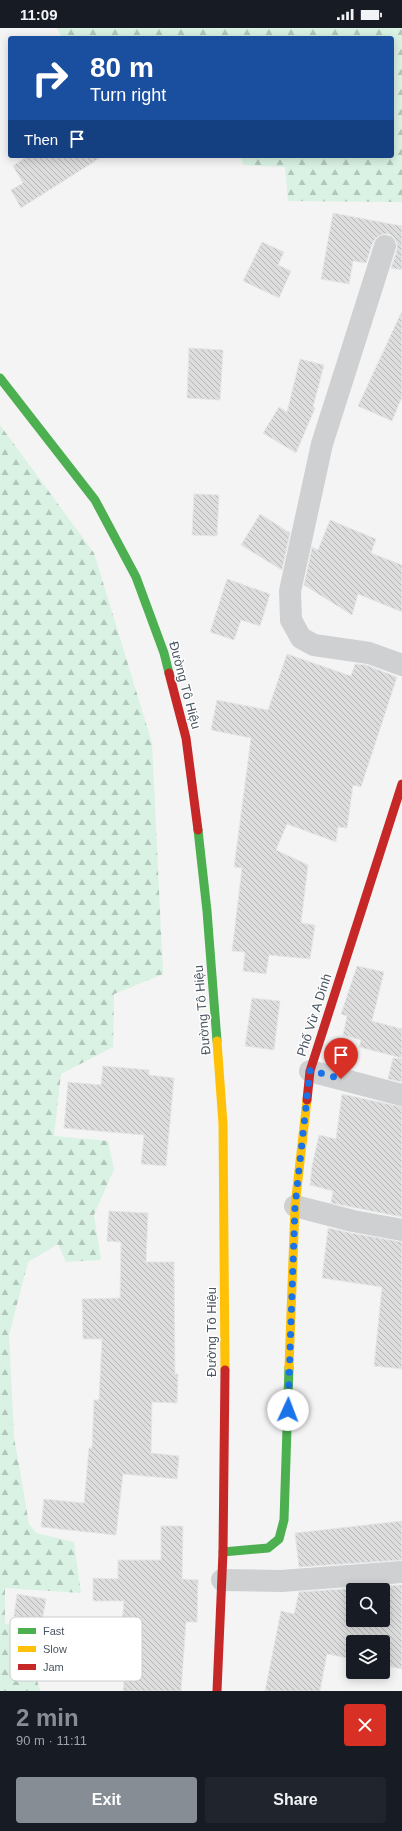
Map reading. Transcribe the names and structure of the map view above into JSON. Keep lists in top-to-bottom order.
{
  "streets": {
    "main road": ["Đường Tô Hiệu", "Phố Vừ A Dính"]
  },
  "crossings": [
    ["Đường Tô Hiệu", "Phố Vừ A Dính"]
  ],
  "legend": ["Fast", "Slow", "Jam"],
  "page": {
    "status": "11:09",
    "turn": ["80 m", "Turn right"],
    "then": "Then",
    "heading": ["2 min", "90 m · 11:11"],
    "buttons": ["Exit", "Share"]
  }
}
